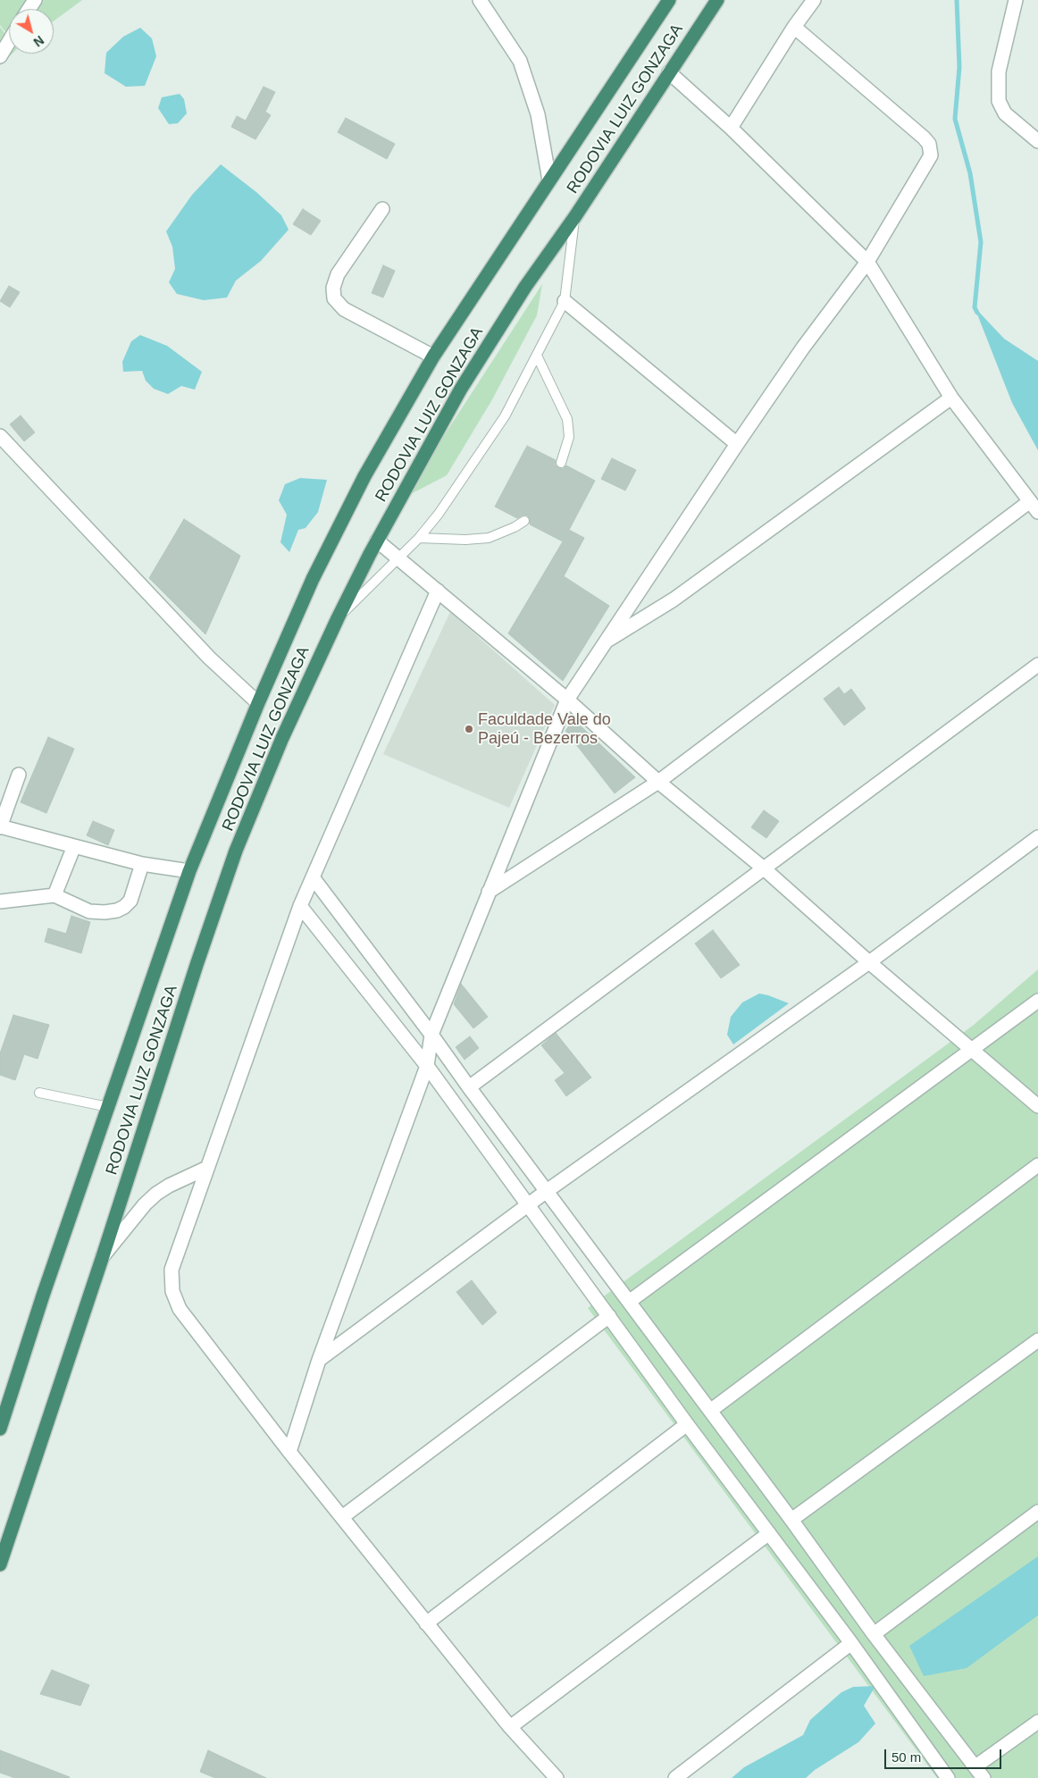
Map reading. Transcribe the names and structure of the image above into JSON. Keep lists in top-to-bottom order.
{
  "streets": {
    "highway": ["RODOVIA LUIZ GONZAGA"]
  },
  "places": ["Faculdade Vale do Pajeú - Bezerros"],
  "scale_bar": "50 m",
  "north": "bottom right"
}
